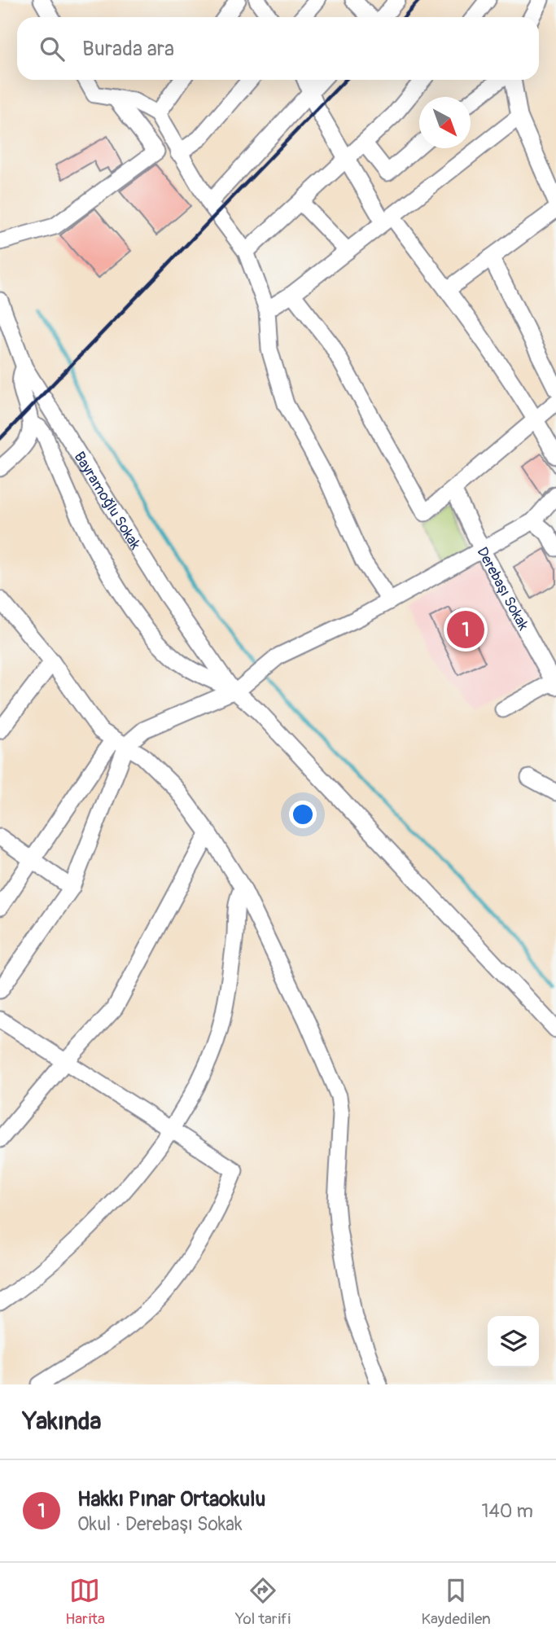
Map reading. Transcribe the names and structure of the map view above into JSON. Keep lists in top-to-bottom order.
{
  "streets": {
    "street": ["Bayramoğlu Sokak", "Derebaşı Sokak"]
  },
  "north": "bottom right",
  "page": {
    "search": "Burada ara",
    "pins": "1",
    "heading": "Yakında",
    "list": [
      {
        "mark": "1",
        "name": "Hakkı Pınar Ortaokulu",
        "note": "Okul · Derebaşı Sokak",
        "value": "140 m"
      }
    ],
    "nav": ["Harita", "Yol tarifi", "Kaydedilen"]
  }
}
